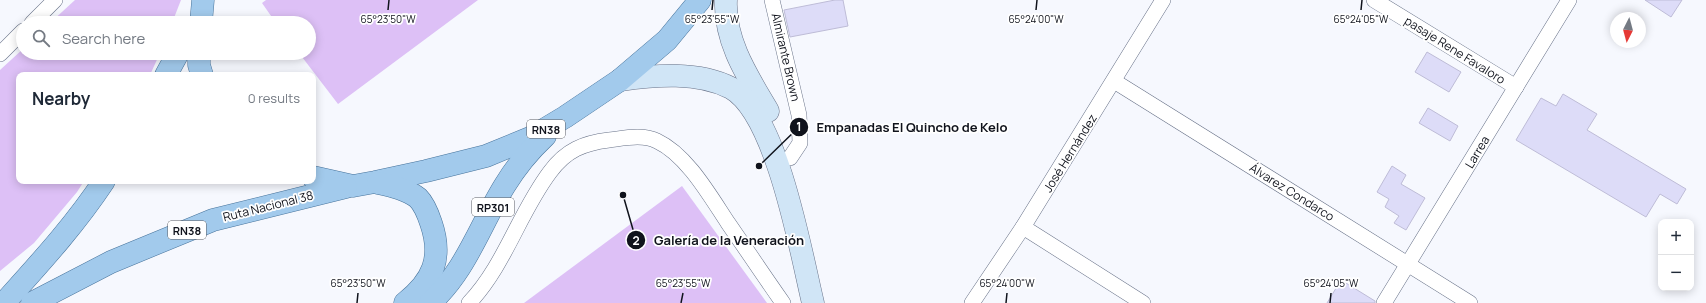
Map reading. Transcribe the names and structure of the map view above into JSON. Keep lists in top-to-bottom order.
{
  "streets": {
    "main road": ["RN38", "Ruta Nacional 38", "RP301"],
    "street": [
      "pasaje Rene Favaloro",
      "Almirante Brown",
      "Larrea",
      "José Hernández",
      "Álvarez Condarco"
    ]
  },
  "crossings": [
    ["pasaje Rene Favaloro", "Larrea"],
    ["RN38", "Ruta Nacional 38"],
    ["RN38", "RP301"],
    ["Larrea", "Álvarez Condarco"],
    ["José Hernández", "Álvarez Condarco"]
  ],
  "places": ["Empanadas El Quincho de Kelo", "Galería de la Veneración"],
  "north": "bottom",
  "page": {
    "search": "Search here",
    "heading": ["Nearby", "0 results"],
    "map_buttons": ["+", "−"]
  },
  "coordinates": [
    "65°23'50\"W",
    "65°23'55\"W",
    "65°24'00\"W",
    "65°24'05\"W"
  ]
}
